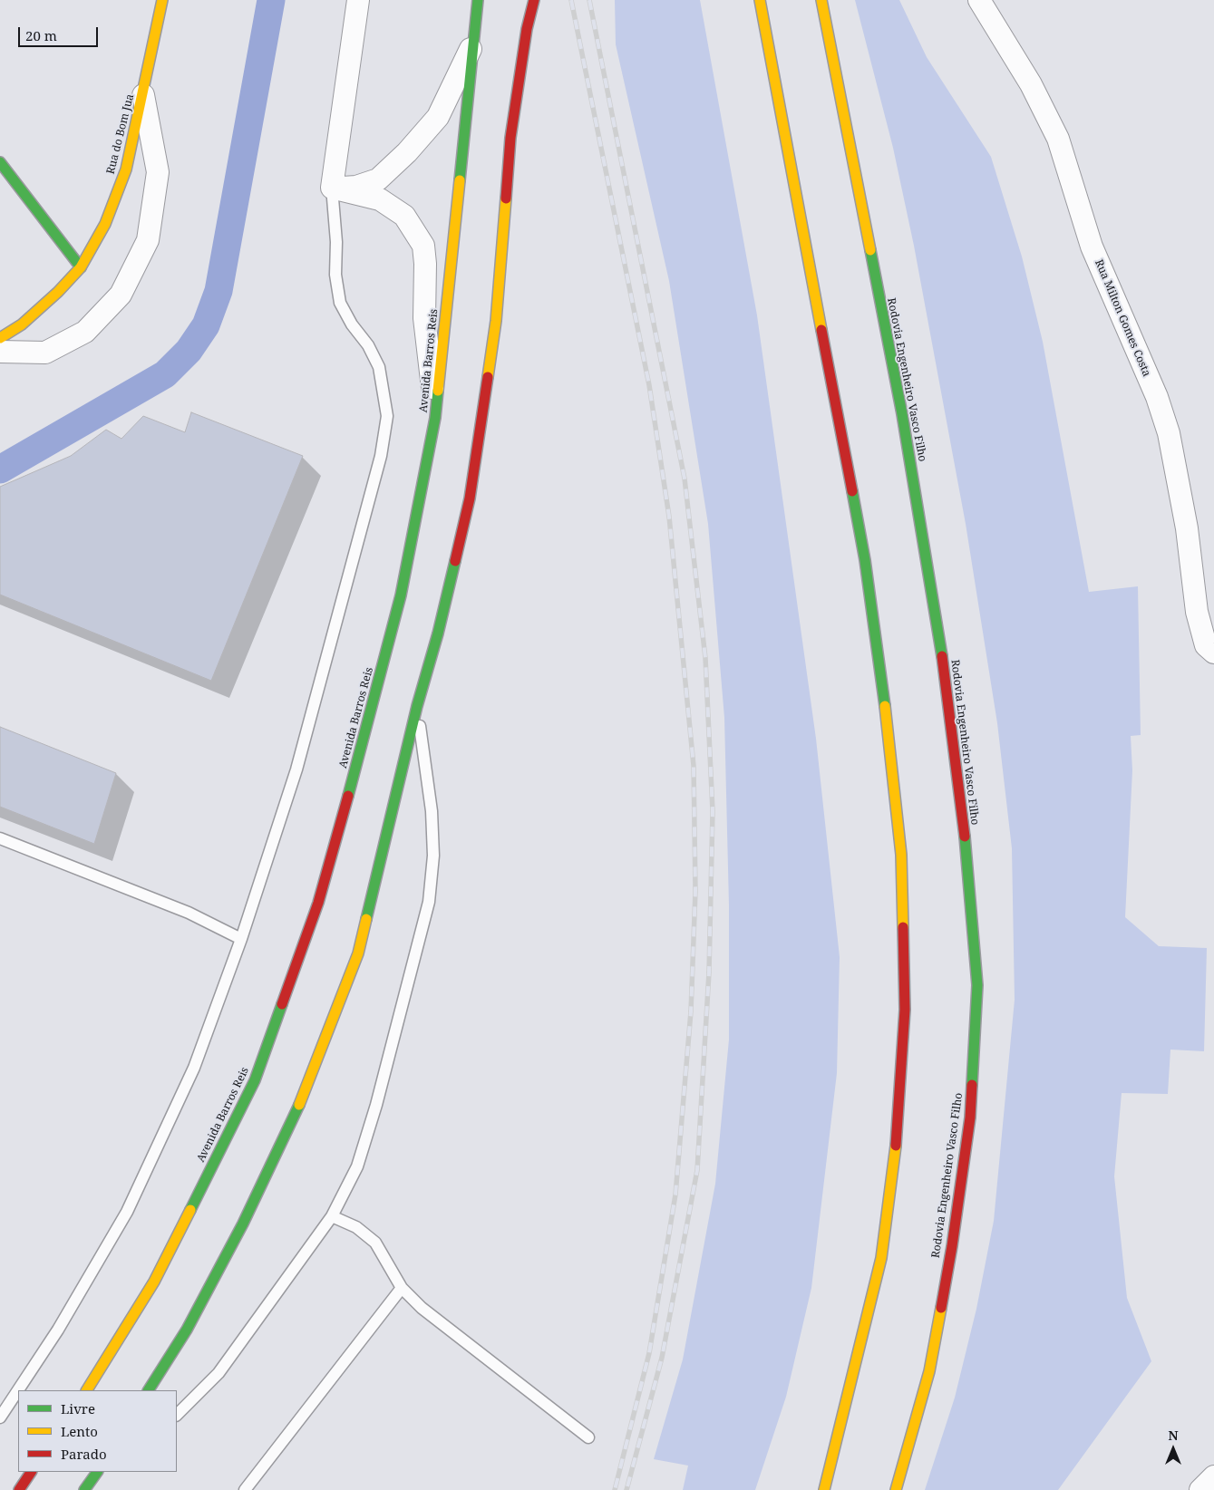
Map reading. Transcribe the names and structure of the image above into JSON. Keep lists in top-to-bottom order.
{
  "streets": {
    "main road": ["Rua do Bom Jua", "Avenida Barros Reis", "Rodovia Engenheiro Vasco Filho"],
    "street": ["Rua Milton Gomes Costa"]
  },
  "legend": ["Livre", "Lento", "Parado"],
  "scale_bar": "20 m",
  "north": "top"
}
